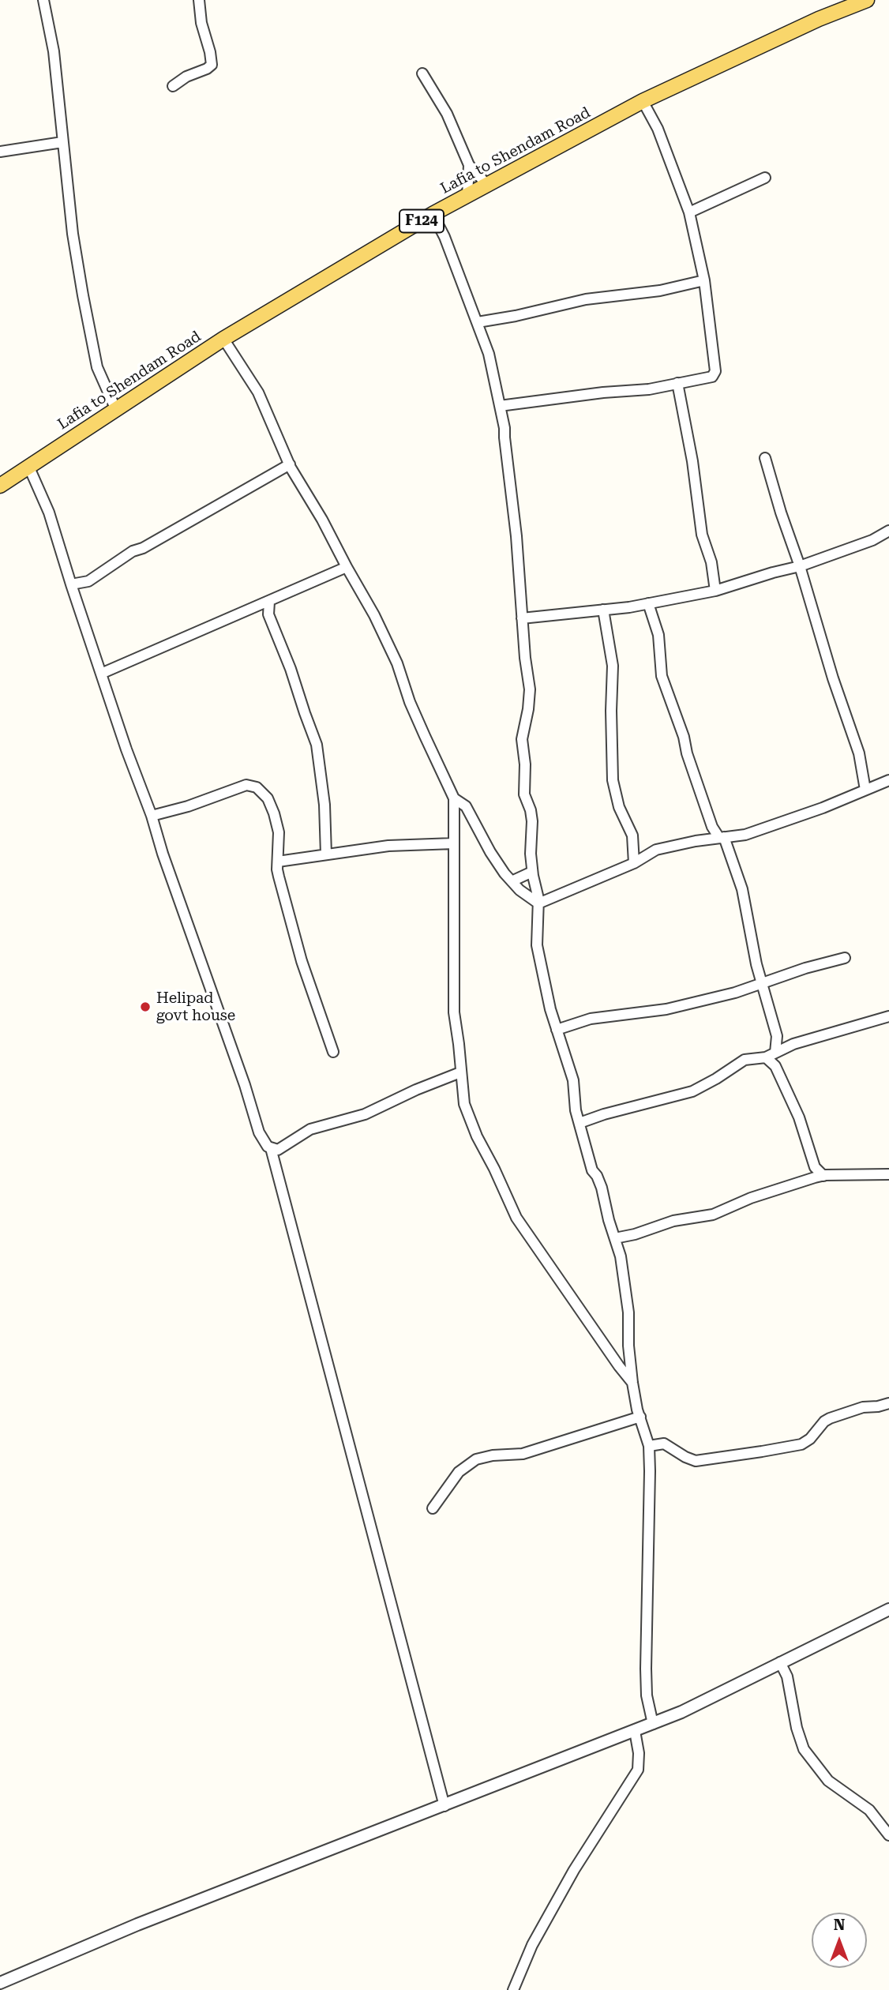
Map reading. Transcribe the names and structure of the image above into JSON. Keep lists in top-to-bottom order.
{
  "streets": {
    "main road": ["Lafia to Shendam Road", "F124"]
  },
  "places": ["Helipad govt house"],
  "north": "top"
}
